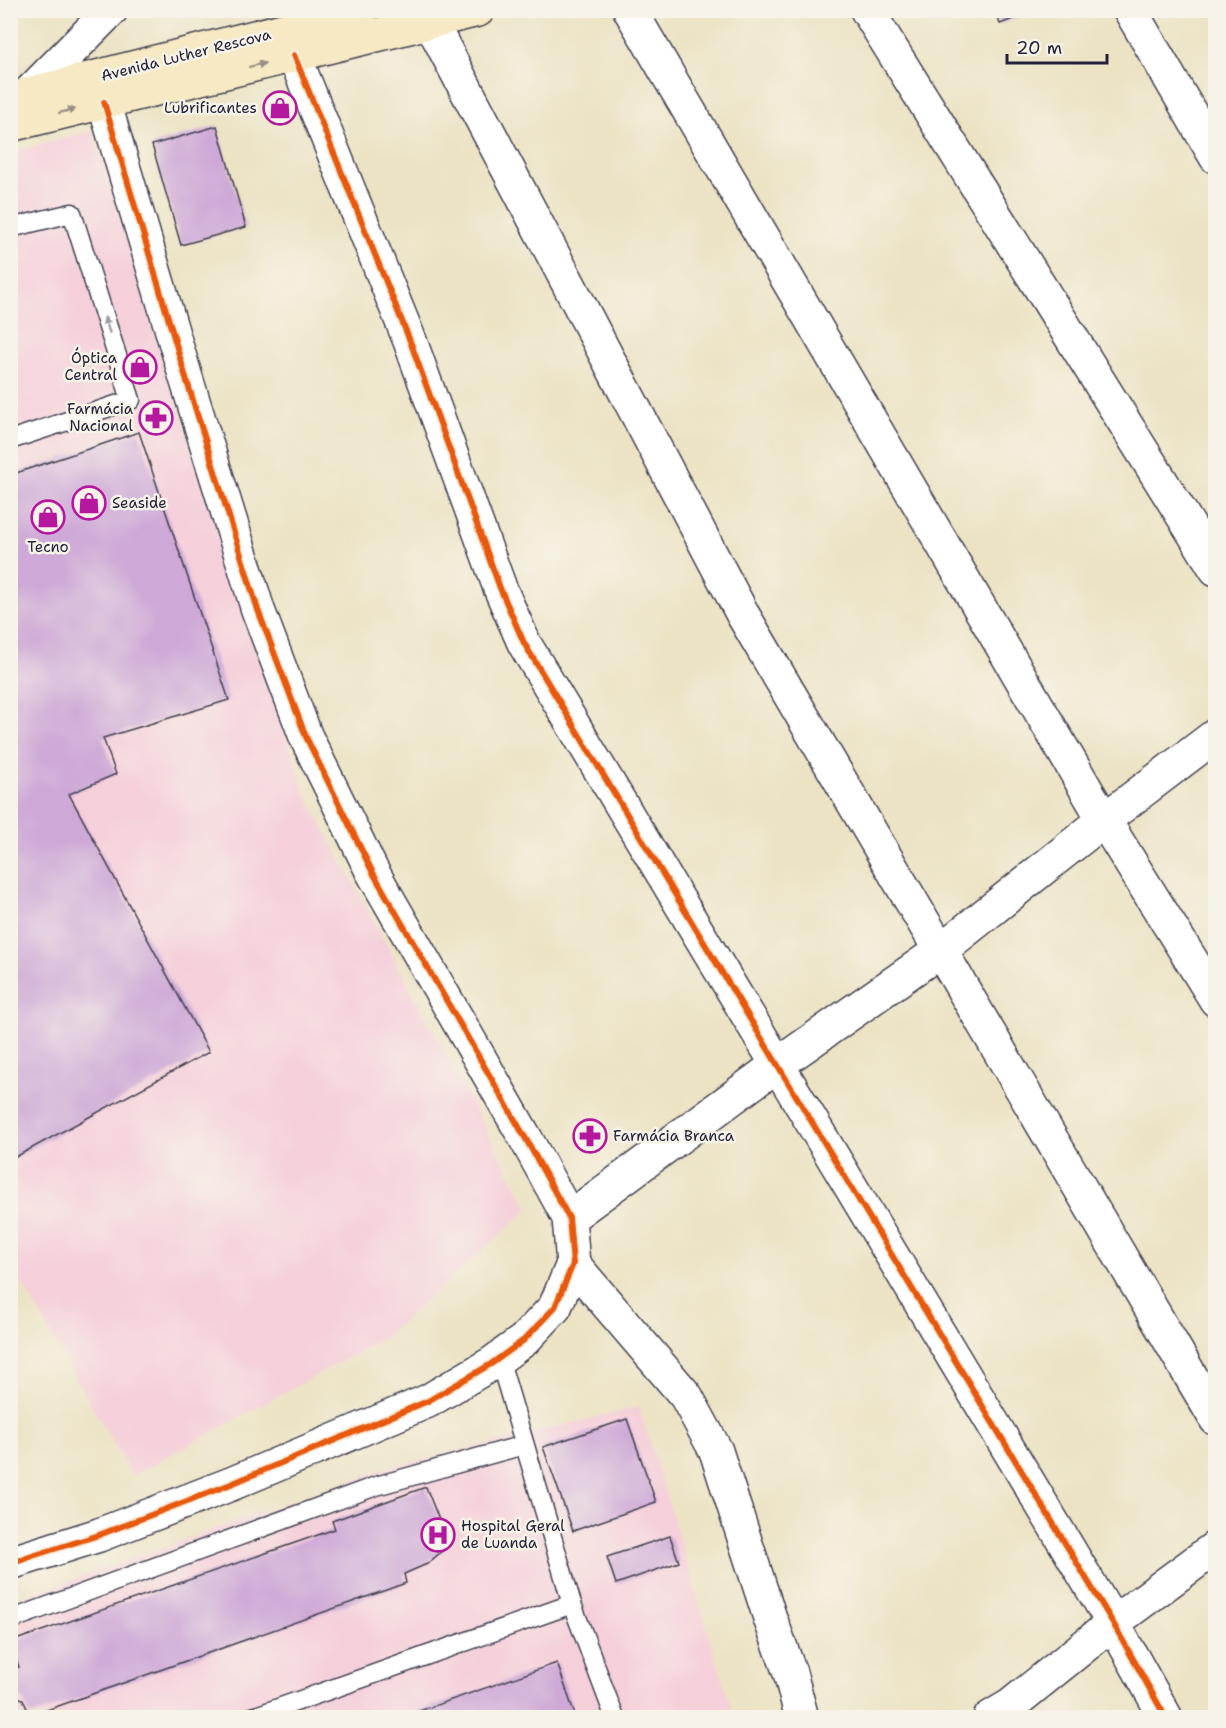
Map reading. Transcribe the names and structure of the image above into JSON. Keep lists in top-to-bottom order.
{
  "streets": {
    "main road": ["Avenida Luther Rescova"]
  },
  "places": {
    "shop": [
      "Lubrificantes",
      "Óptica Central",
      "Seaside",
      "Tecno"
    ],
    "pharmacy": ["Farmácia Nacional", "Farmácia Branca"],
    "hospital": ["Hospital Geral de Luanda"]
  },
  "scale_bar": "20 m"
}
